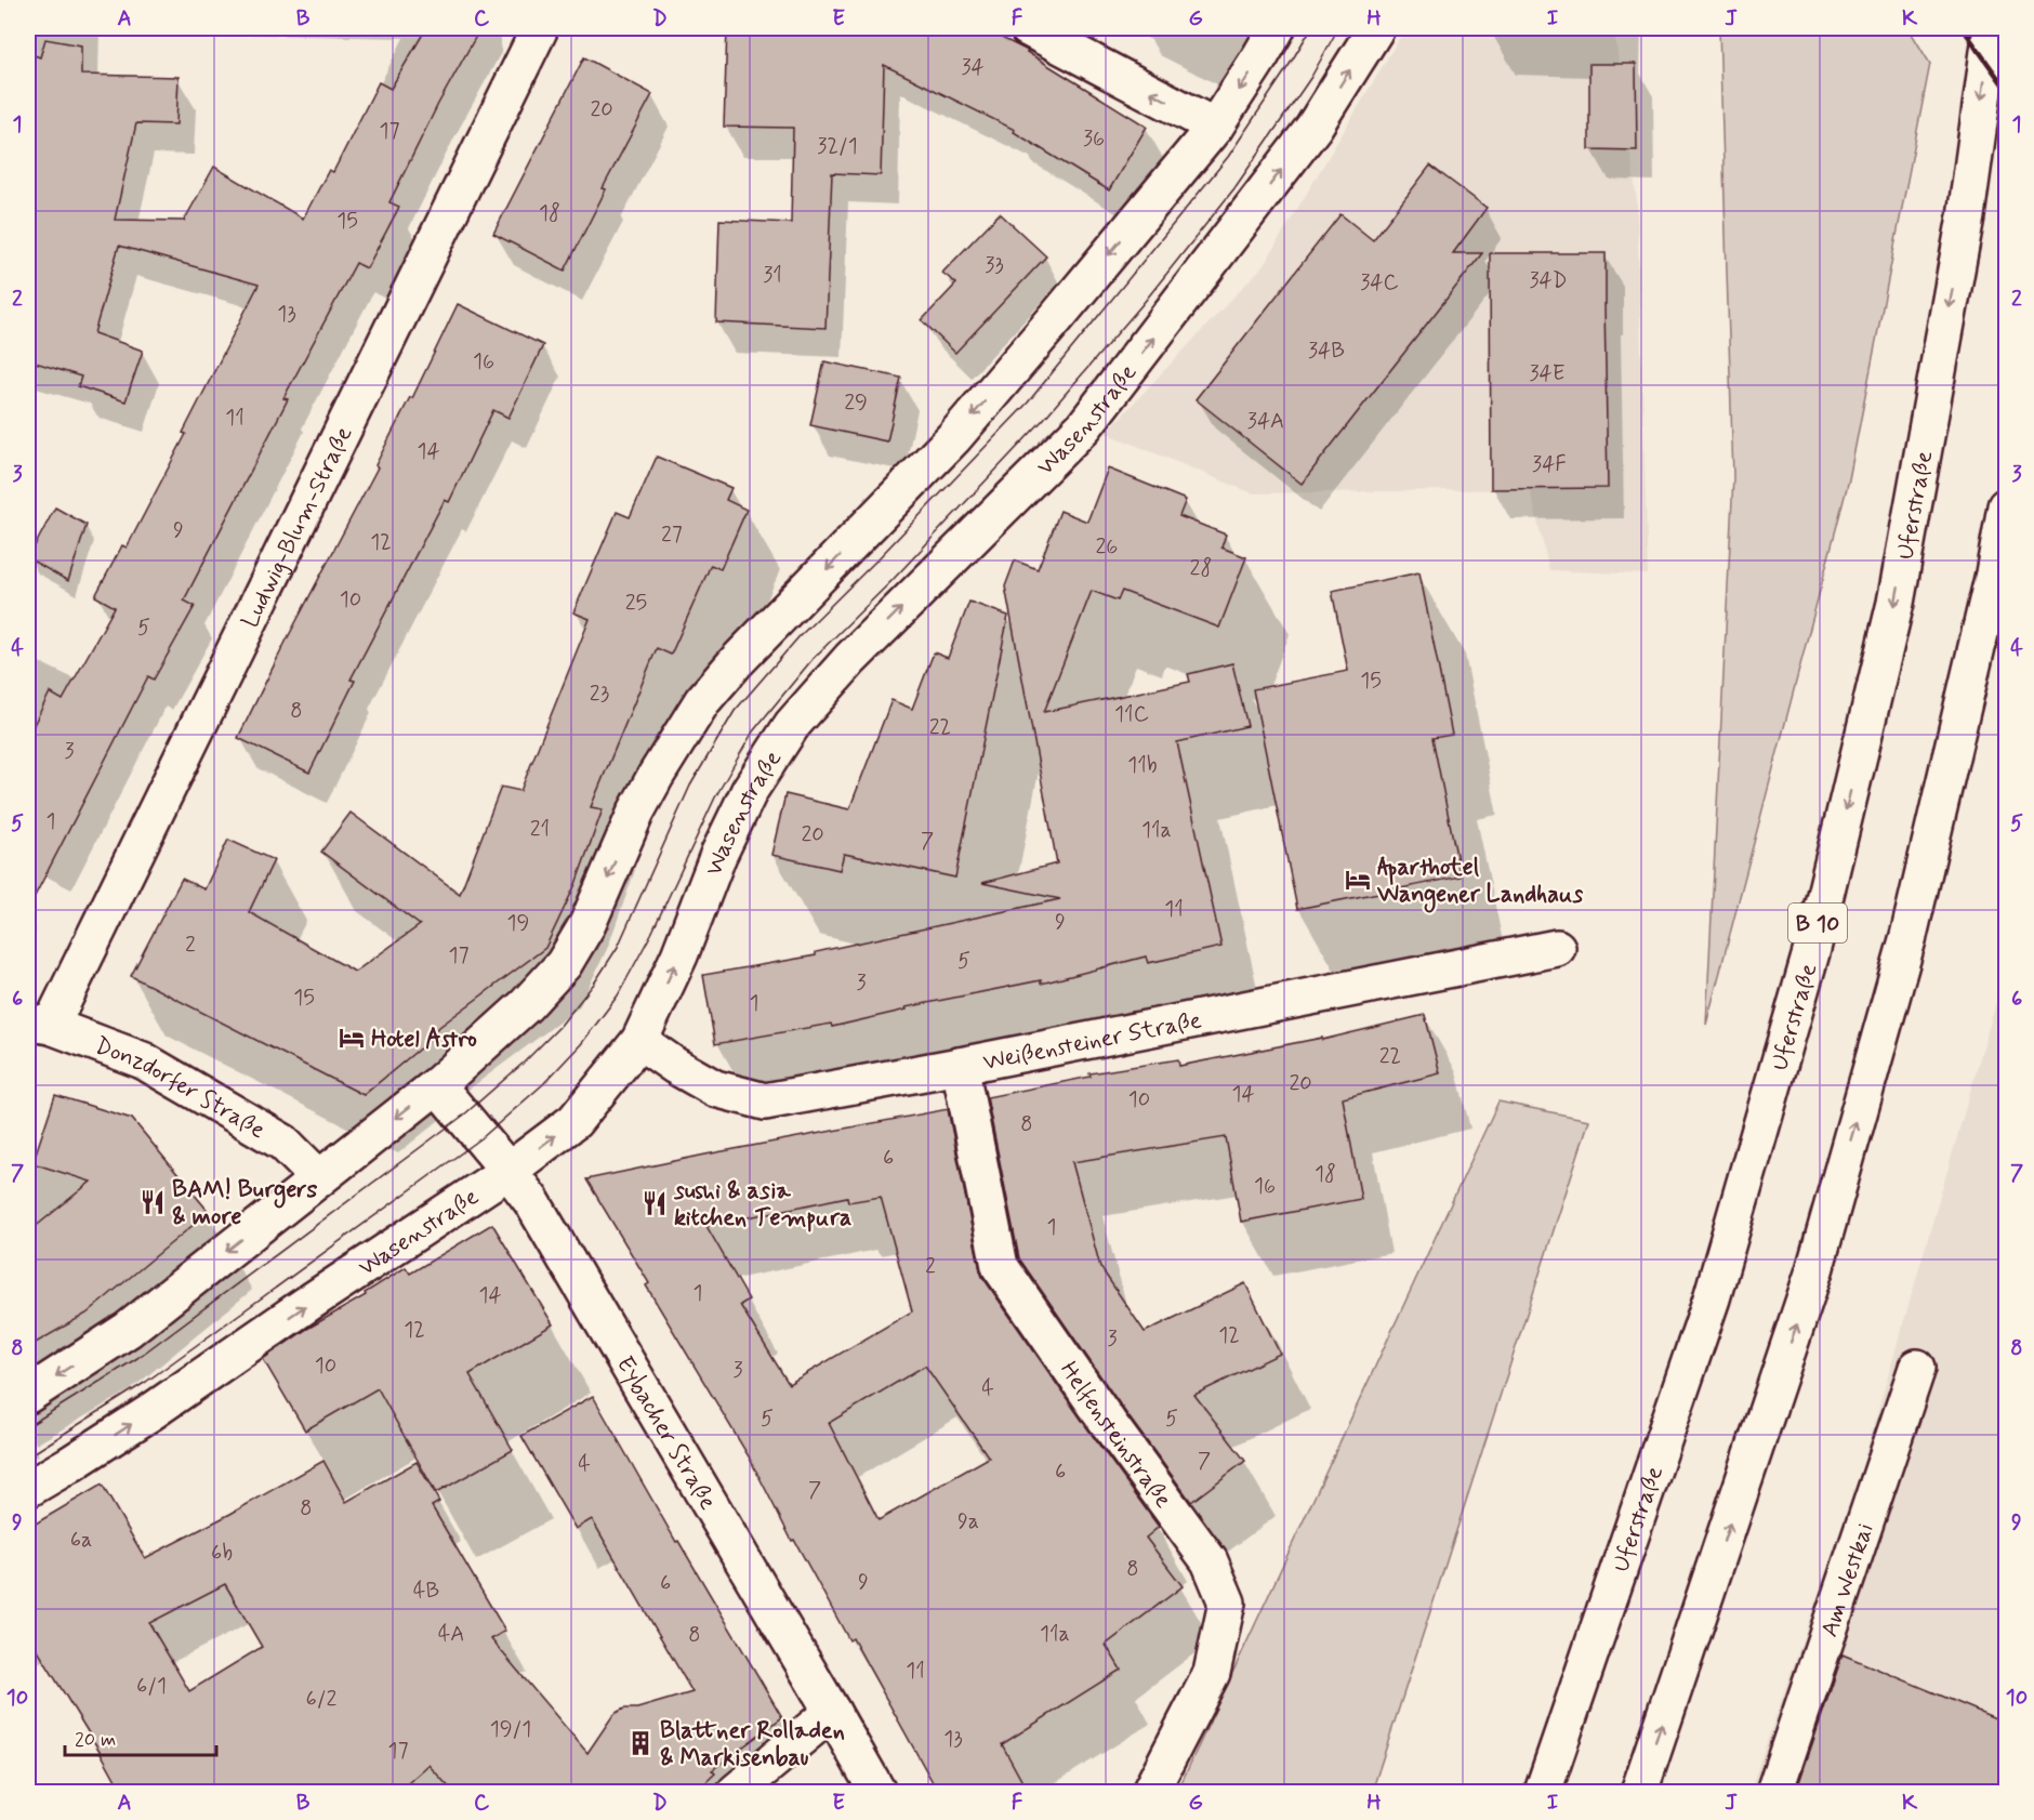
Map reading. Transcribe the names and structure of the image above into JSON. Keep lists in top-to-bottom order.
{
  "streets": {
    "main road": [
      "Wasenstraße",
      "Uferstraße",
      "Ludwig-Blum-Straße",
      "B 10",
      "Weißensteiner Straße",
      "Donzdorfer Straße",
      "Eybacher Straße",
      "Helfensteinstraße",
      "Am Westkai"
    ]
  },
  "crossings": [
    ["Wasenstraße", "Weißensteiner Straße"],
    ["Wasenstraße", "Eybacher Straße"],
    ["Ludwig-Blum-Straße", "Donzdorfer Straße"],
    ["Weißensteiner Straße", "Helfensteinstraße"]
  ],
  "places": {
    "hotel": ["Aparthotel Wangener Landhaus", "Hotel Astro"],
    "restaurant": ["BAM! Burgers & more", "sushi & asia kitchen Tempura"],
    "building": ["Blattner Rolladen & Markisenbau"]
  },
  "house_numbers": [
    "34",
    "20",
    "17",
    "36",
    "32/1",
    "18",
    "15",
    "33",
    "31",
    "34D",
    "34C",
    "13",
    "34B",
    "16",
    "34E",
    "29",
    "11",
    "34A",
    "14",
    "34F",
    "9",
    "27",
    "12",
    "26",
    "28",
    "10",
    "25",
    "5",
    "15",
    "23",
    "8",
    "11C",
    "22",
    "3",
    "11b",
    "1",
    "21",
    "11a",
    "20",
    "7",
    "11",
    "9",
    "19",
    "2",
    "17",
    "5",
    "3",
    "15",
    "1",
    "22",
    "20",
    "14",
    "10",
    "8",
    "6",
    "18",
    "16",
    "1",
    "2",
    "1",
    "14",
    "12",
    "12",
    "3",
    "10",
    "3",
    "4",
    "5",
    "5",
    "7",
    "4",
    "6",
    "7",
    "8",
    "9a",
    "6a",
    "6b",
    "8",
    "9",
    "6",
    "4B",
    "4A",
    "11a",
    "8",
    "11",
    "6/1",
    "6/2",
    "19/1",
    "13",
    "17"
  ],
  "scale_bar": "20 m",
  "grid": {
    "columns": [
      "A",
      "B",
      "C",
      "D",
      "E",
      "F",
      "G",
      "H",
      "I",
      "J",
      "K"
    ],
    "rows": [
      "1",
      "2",
      "3",
      "4",
      "5",
      "6",
      "7",
      "8",
      "9",
      "10"
    ]
  }
}
